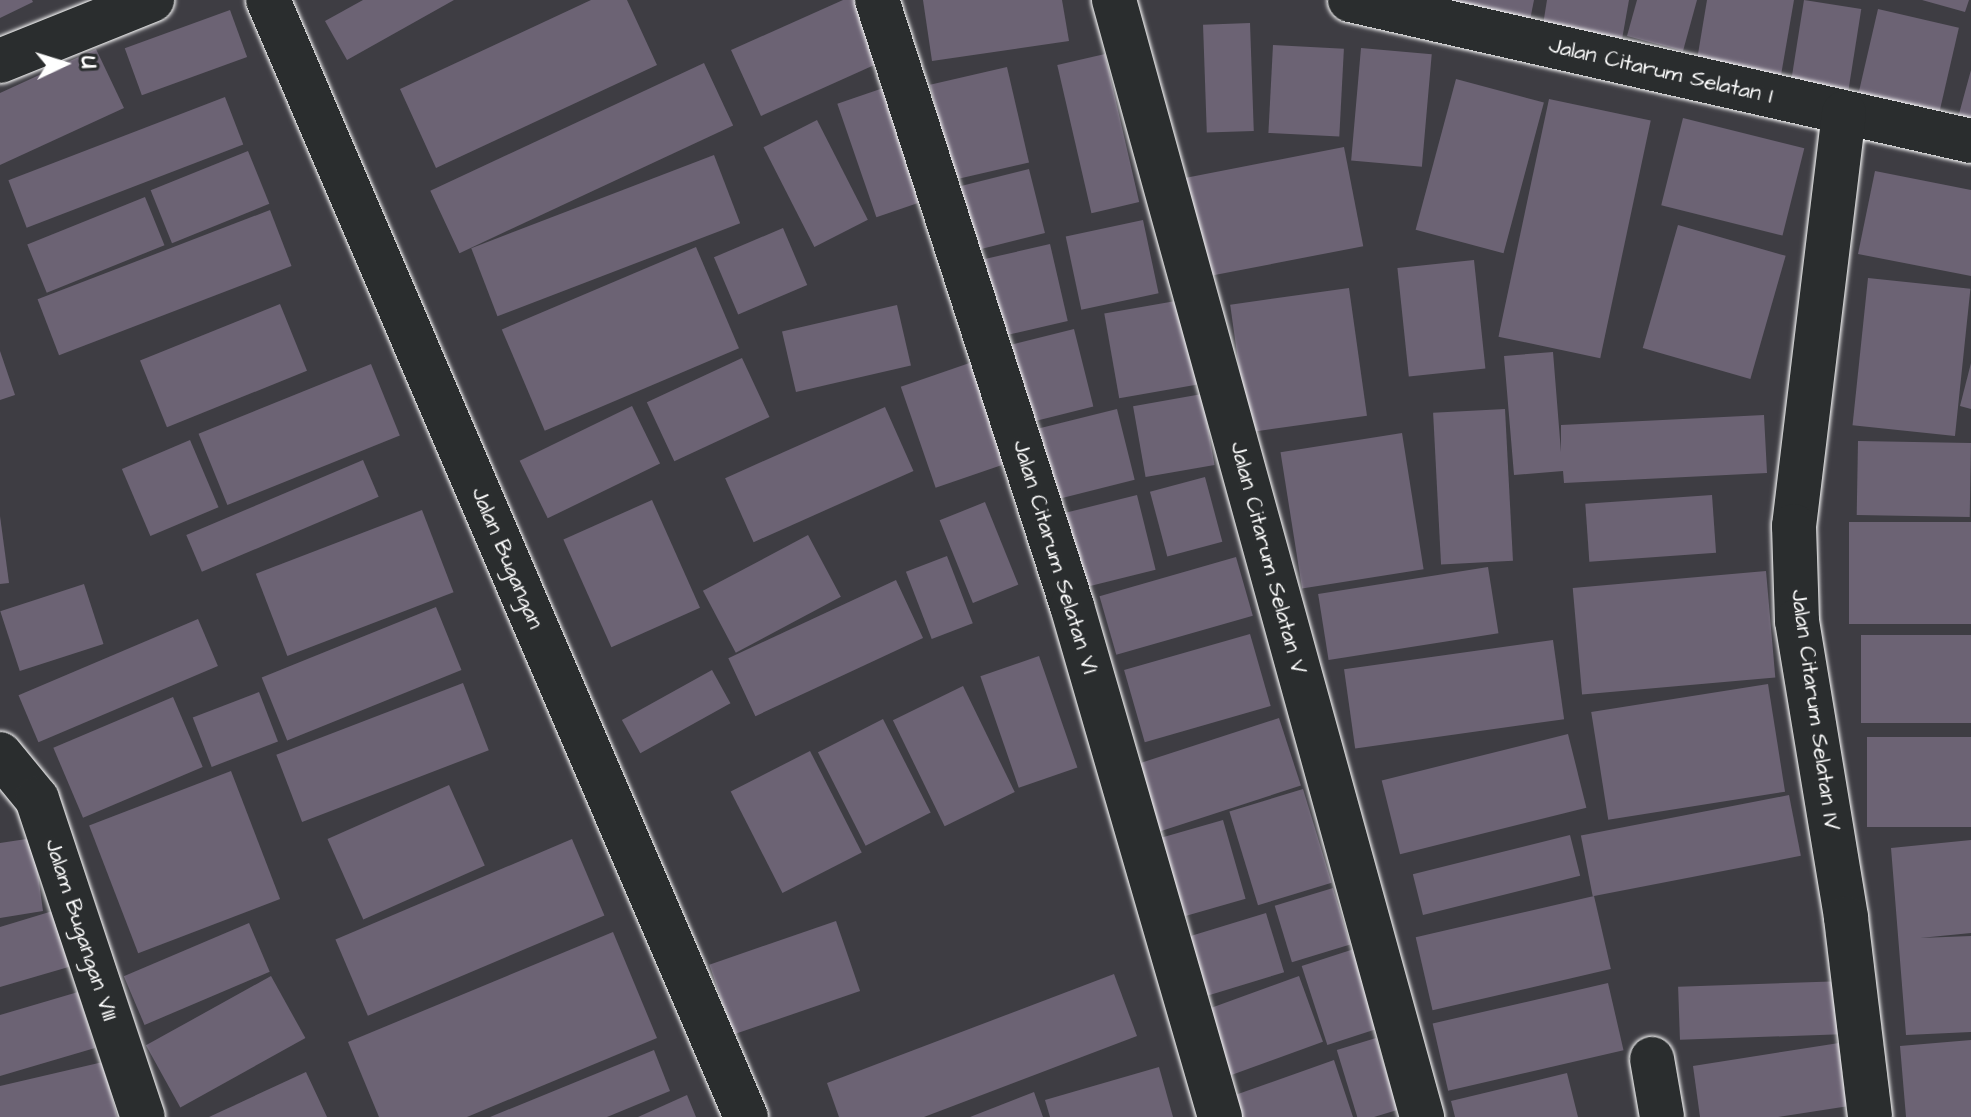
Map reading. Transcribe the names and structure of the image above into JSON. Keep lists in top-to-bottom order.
{
  "streets": {
    "street": [
      "Jalan Citarum Selatan I",
      "Jalan Citarum Selatan VI",
      "Jalan Bugangan",
      "Jalan Citarum Selatan V",
      "Jalan Citarum Selatan IV",
      "Jalam Bugangan VIII"
    ]
  },
  "crossings": [
    ["Jalan Citarum Selatan I", "Jalan Citarum Selatan IV"]
  ],
  "north": "right"
}
